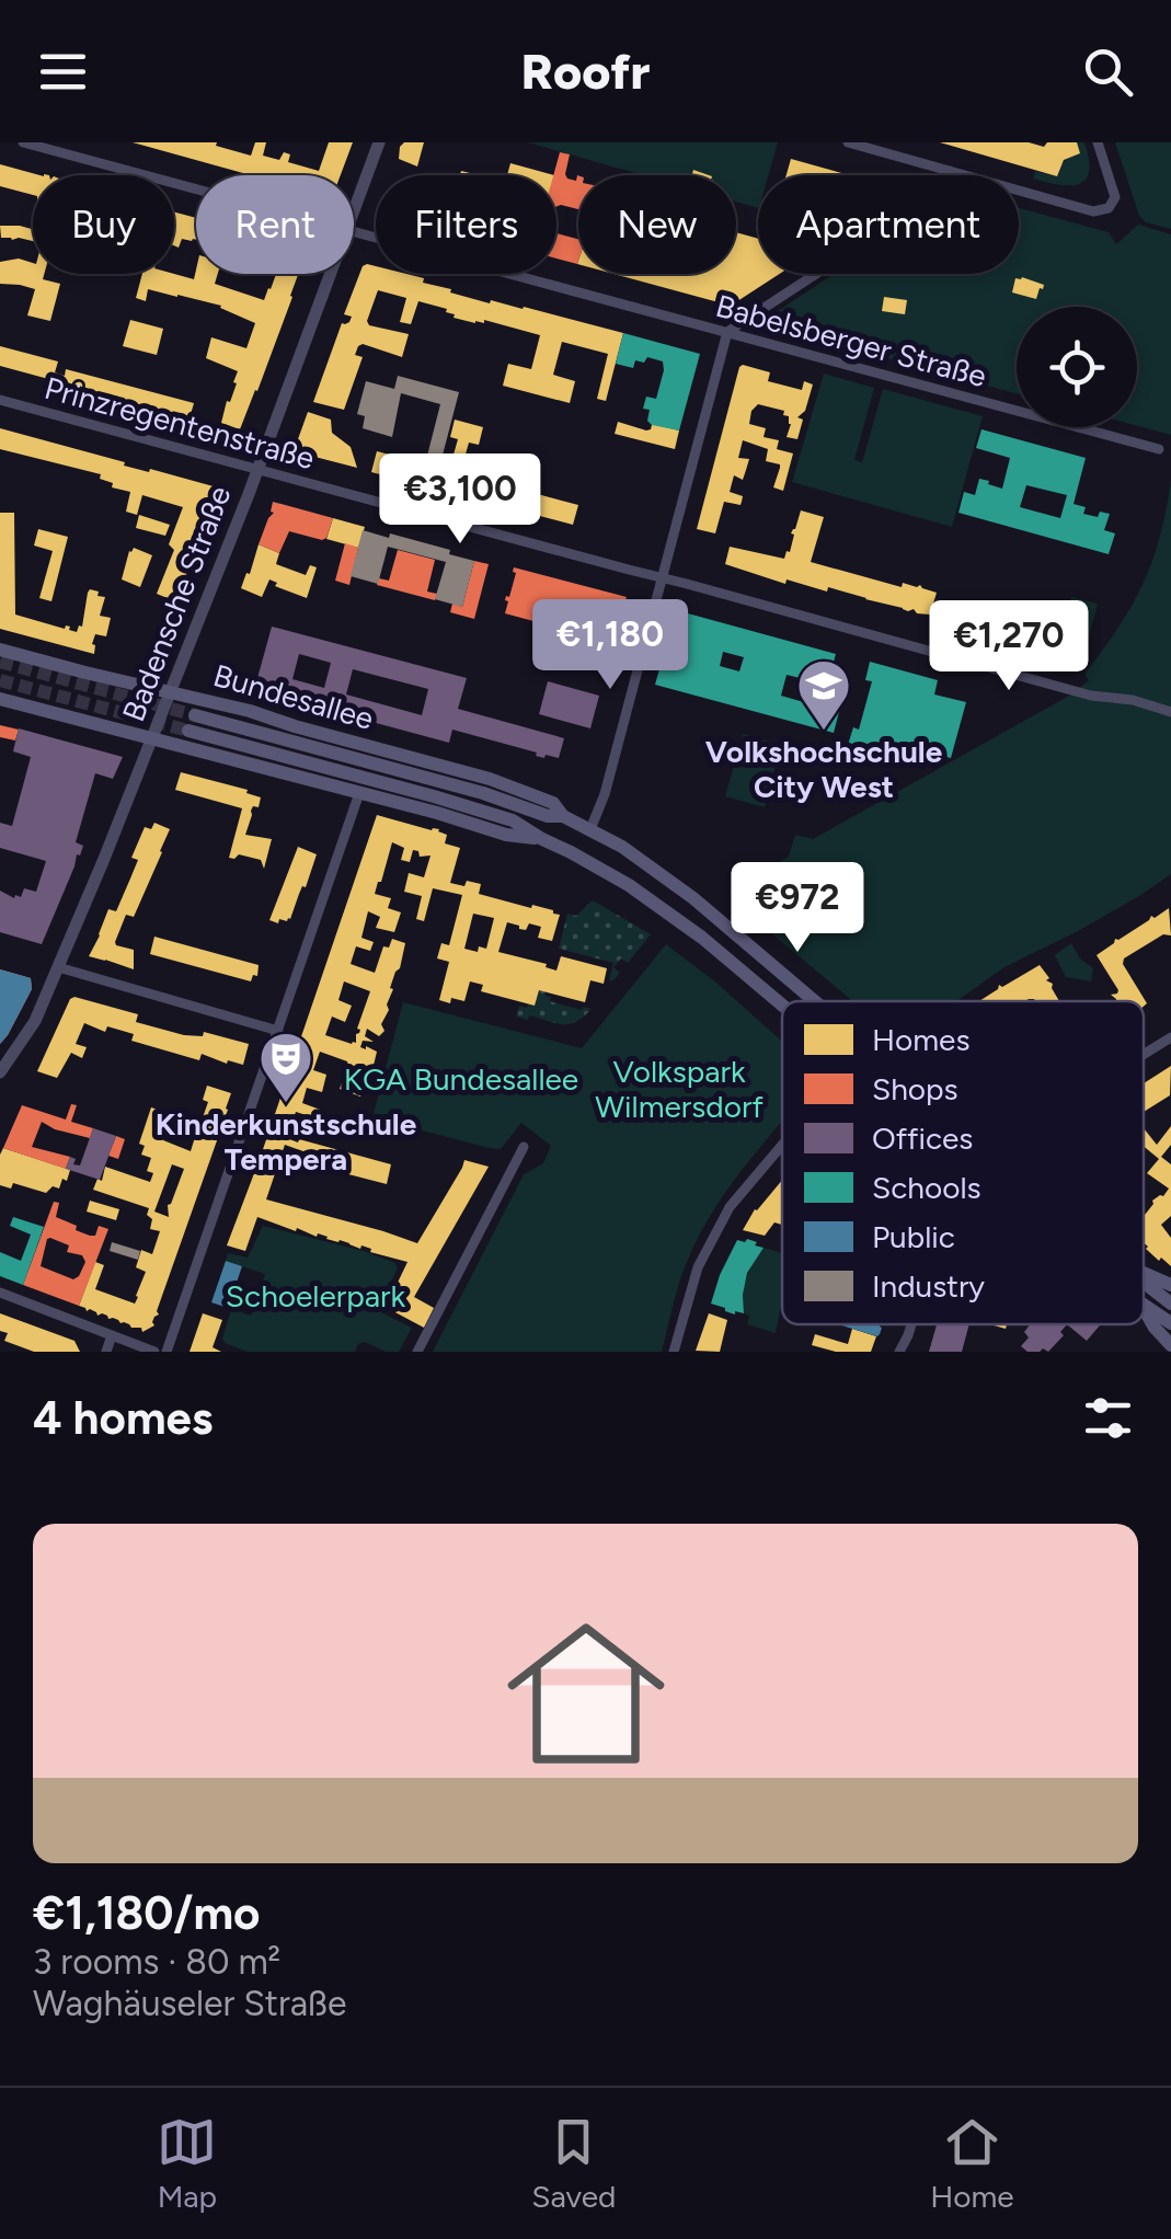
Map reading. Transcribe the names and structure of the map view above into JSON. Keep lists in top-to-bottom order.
{
  "streets": {
    "main road": ["Bundesallee"],
    "street": ["Babelsberger Straße", "Prinzregentenstraße", "Badensche Straße"]
  },
  "crossings": [
    ["Prinzregentenstraße", "Badensche Straße"],
    ["Badensche Straße", "Bundesallee"]
  ],
  "parks": ["Volkspark Wilmersdorf", "KGA Bundesallee", "Schoelerpark"],
  "places": {
    "school or university": ["Volkshochschule City West"],
    "theatre": ["Kinderkunstschule Tempera"]
  },
  "legend": [
    "Homes",
    "Shops",
    "Offices",
    "Schools",
    "Public",
    "Industry"
  ],
  "page": {
    "header": "Roofr",
    "chip": [
      "Buy",
      "Rent",
      "Filters",
      "New",
      "Apartment"
    ],
    "price": [
      "€3,100",
      "€1,180",
      "€1,270",
      "€972"
    ],
    "heading": "4 homes",
    "list": [
      {
        "name": "€1,180/mo",
        "note": "3 rooms · 80 m² · Waghäuseler Straße"
      }
    ],
    "tabs": ["Map", "Saved", "Home"]
  }
}
